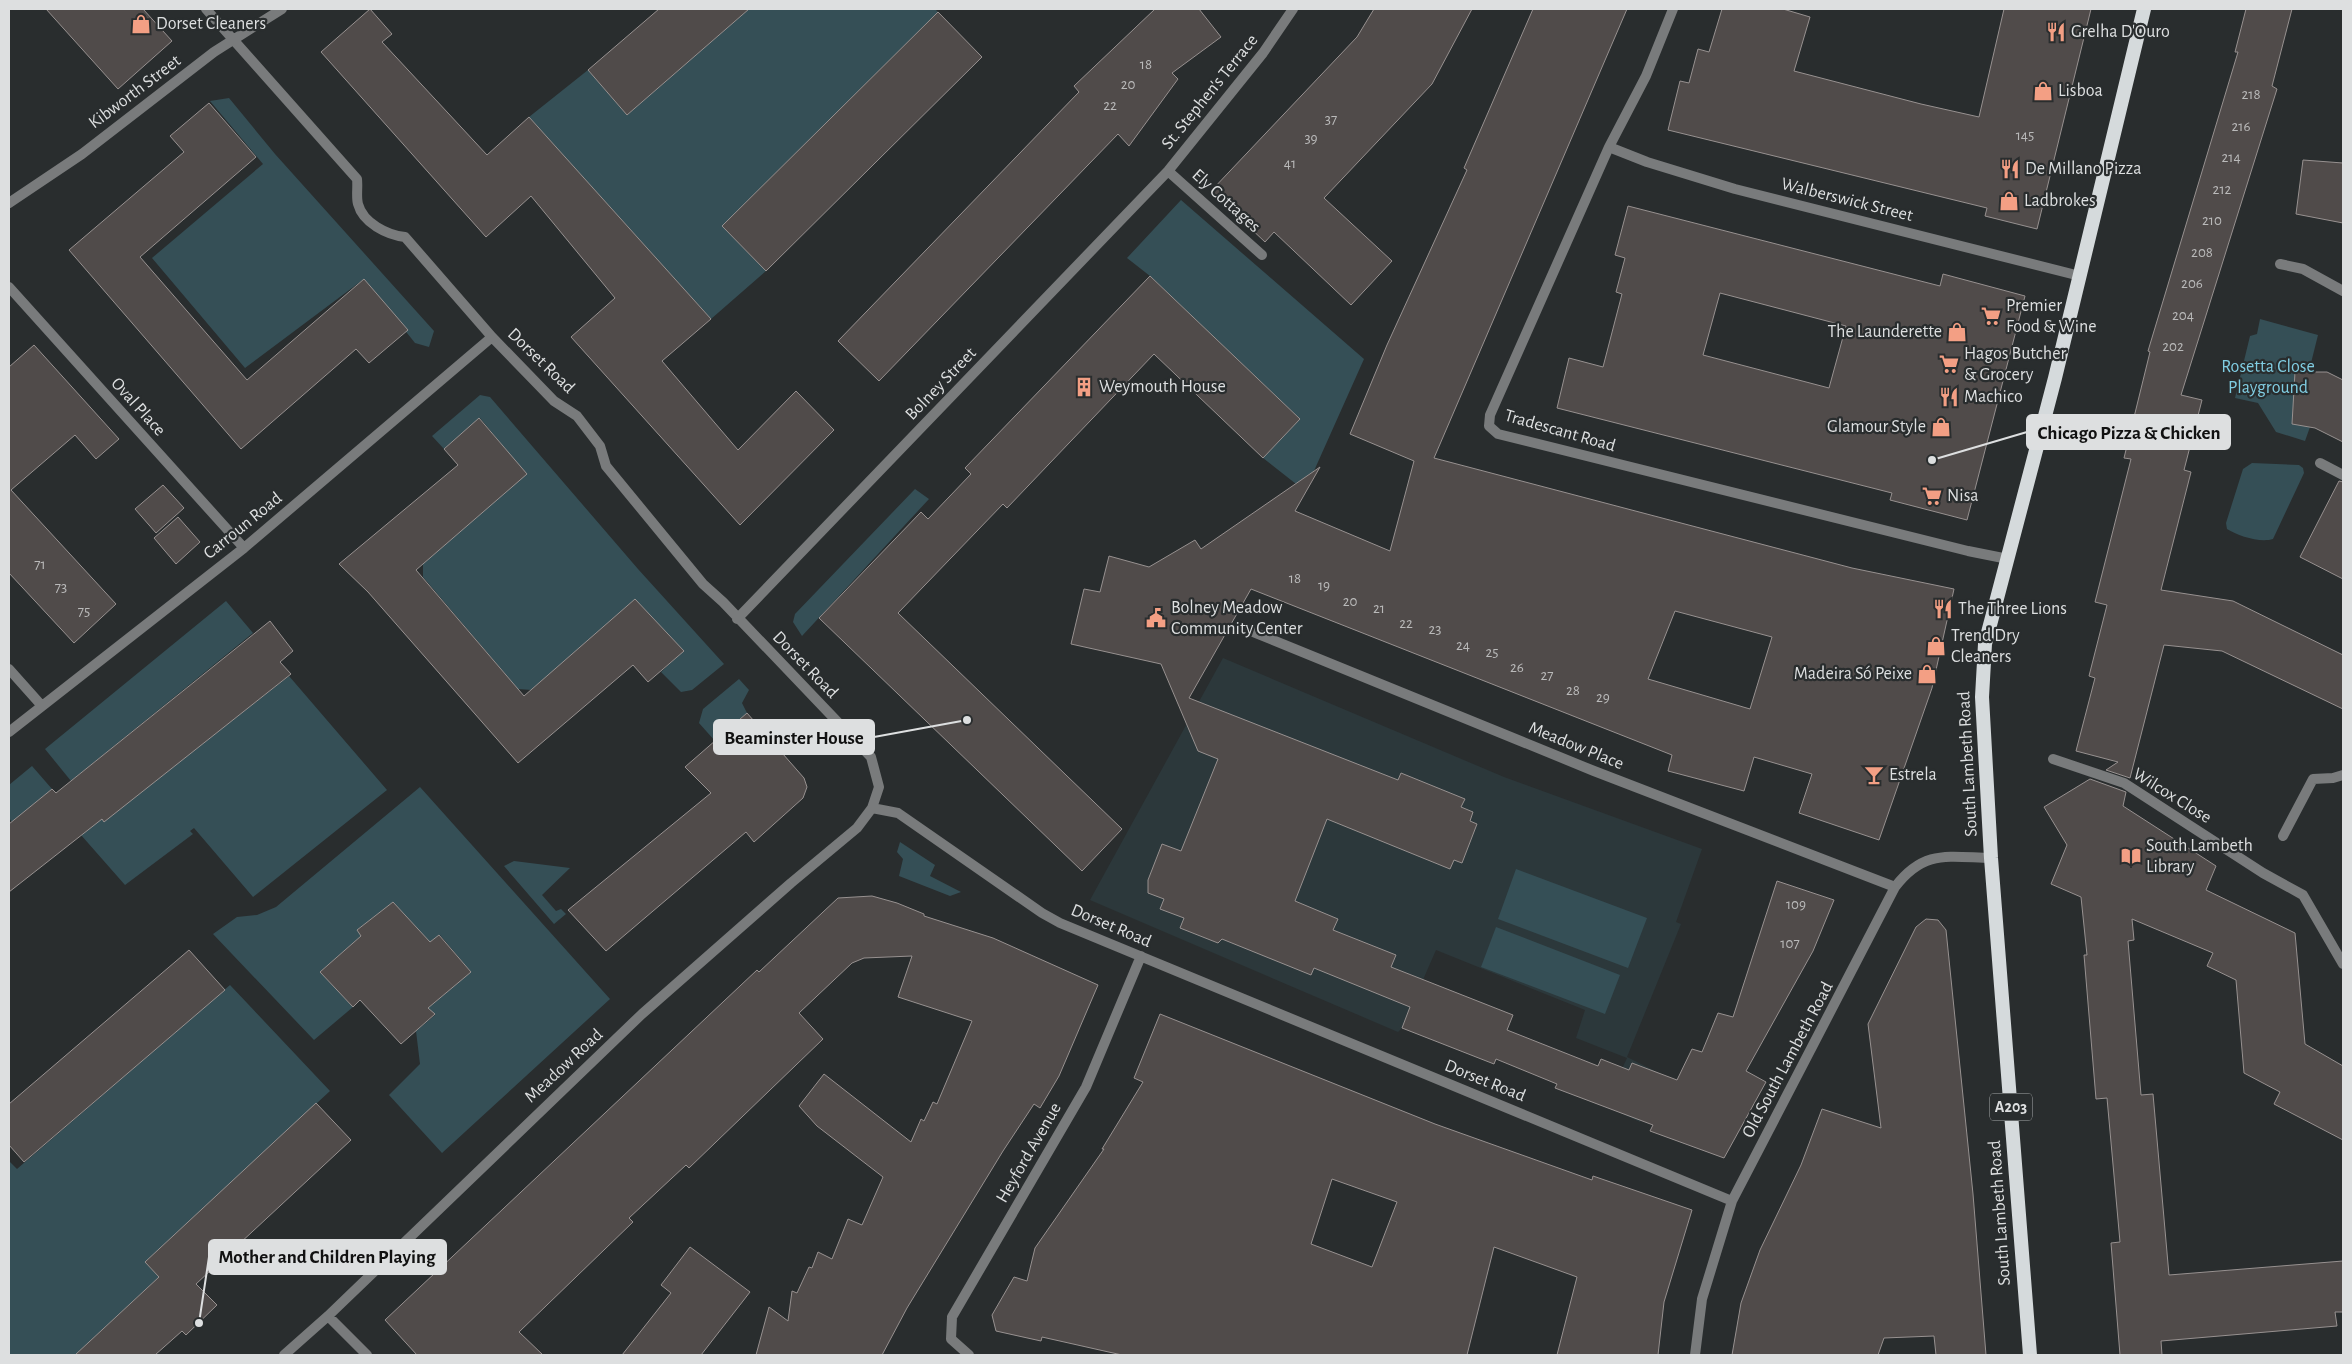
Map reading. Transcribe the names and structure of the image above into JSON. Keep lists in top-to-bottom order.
{
  "streets": {
    "highway": ["South Lambeth Road", "A203"],
    "street": [
      "Kibworth Street",
      "St. Stephen's Terrace",
      "Walberswick Street",
      "Ely Cottages",
      "Dorset Road",
      "Bolney Street",
      "Oval Place",
      "Tradescant Road",
      "Carroun Road",
      "Meadow Place",
      "Wilcox Close",
      "Old South Lambeth Road",
      "Meadow Road",
      "Heyford Avenue"
    ]
  },
  "crossings": [
    ["Kibworth Street", "Dorset Road"],
    ["St. Stephen's Terrace", "Ely Cottages"],
    ["St. Stephen's Terrace", "Bolney Street"],
    ["Walberswick Street", "Tradescant Road"],
    ["Walberswick Street", "South Lambeth Road"],
    ["Ely Cottages", "Bolney Street"],
    ["Dorset Road", "Bolney Street"],
    ["Dorset Road", "Carroun Road"],
    ["Dorset Road", "Old South Lambeth Road"],
    ["Dorset Road", "Meadow Road"],
    ["Dorset Road", "Heyford Avenue"],
    ["Oval Place", "Carroun Road"],
    ["Tradescant Road", "South Lambeth Road"],
    ["Meadow Place", "Old South Lambeth Road"],
    ["South Lambeth Road", "Old South Lambeth Road"]
  ],
  "parks": ["Rosetta Close Playground"],
  "places": {
    "shop": [
      "Dorset Cleaners",
      "Lisboa",
      "Ladbrokes",
      "The Launderette",
      "Glamour Style",
      "Trend Dry Cleaners",
      "Madeira Só Peixe"
    ],
    "restaurant": [
      "Grelha D'Ouro",
      "De Millano Pizza",
      "Machico",
      "The Three Lions"
    ],
    "supermarket": ["Premier Food & Wine", "Hagos Butcher & Grocery", "Nisa"],
    "building": ["Weymouth House"],
    "other": ["Chicago Pizza & Chicken", "Beaminster House", "Mother and Children Playing"],
    "public building": ["Bolney Meadow Community Center"],
    "bar": ["Estrela"],
    "library": ["South Lambeth Library"]
  },
  "house_numbers": [
    "18",
    "20",
    "218",
    "22",
    "37",
    "216",
    "145",
    "39",
    "214",
    "41",
    "212",
    "210",
    "208",
    "206",
    "204",
    "202",
    "71",
    "18",
    "19",
    "73",
    "20",
    "21",
    "75",
    "22",
    "23",
    "24",
    "25",
    "26",
    "27",
    "28",
    "29",
    "109",
    "107"
  ]
}
